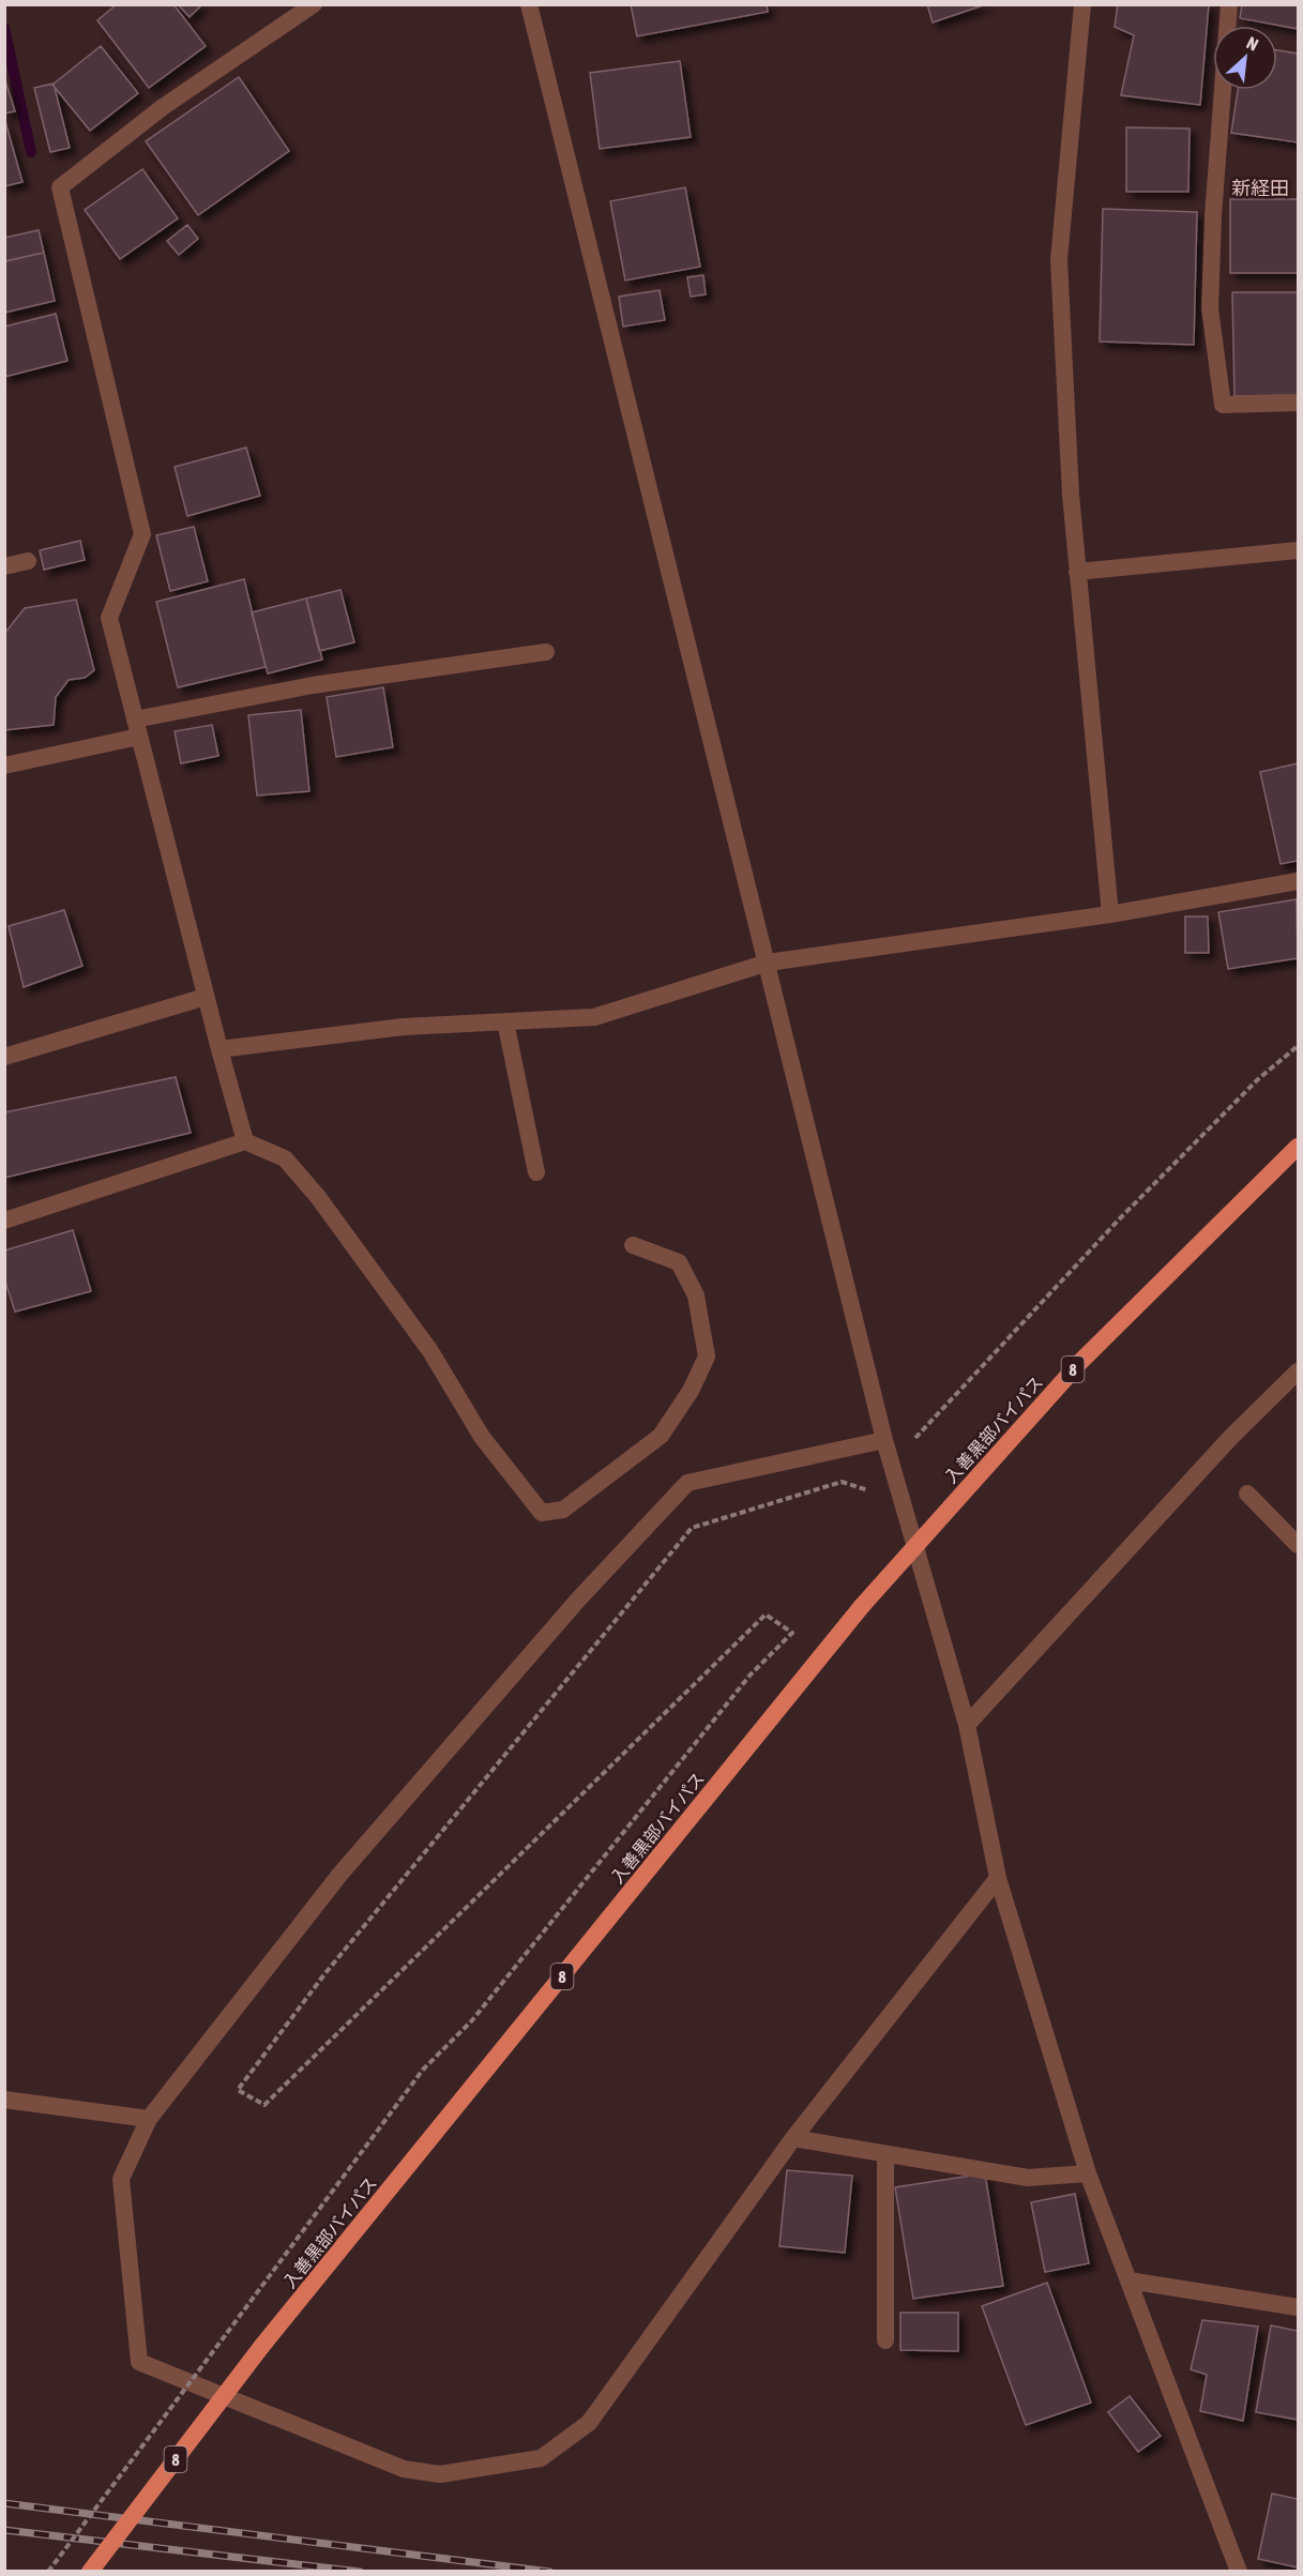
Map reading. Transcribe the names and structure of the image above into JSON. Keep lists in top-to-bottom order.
{
  "streets": {
    "highway": ["8", "入善黒部バイパス"]
  },
  "districts": ["新経田"],
  "north": "top right"
}
